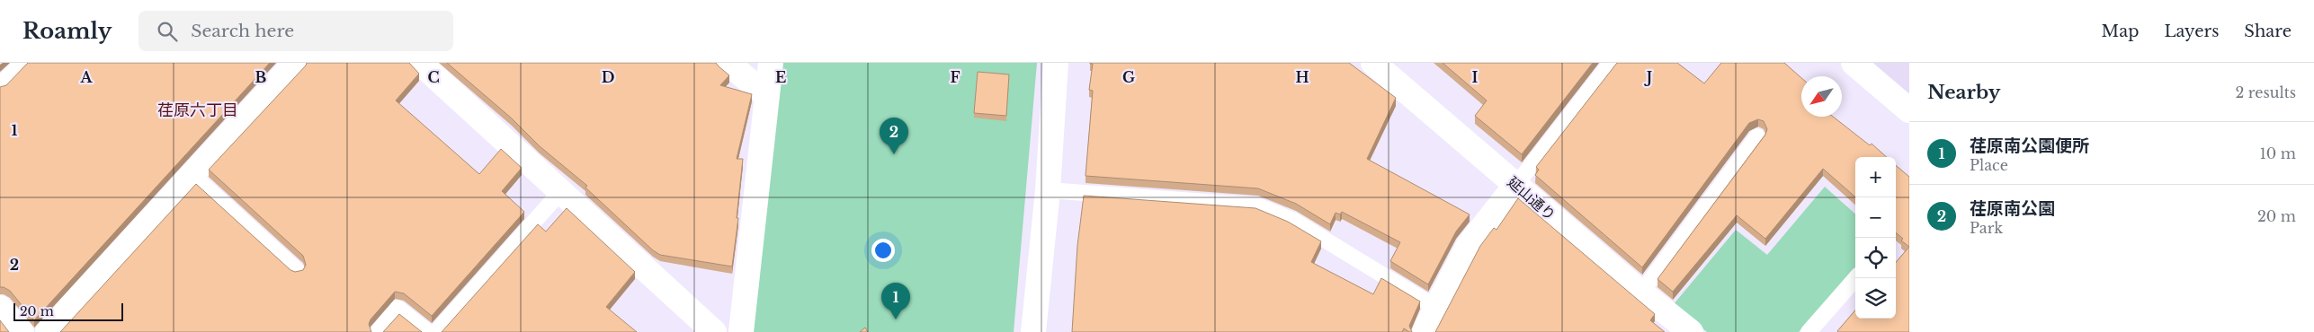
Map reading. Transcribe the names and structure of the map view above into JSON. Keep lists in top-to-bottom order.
{
  "streets": {
    "street": ["延山通り"]
  },
  "districts": ["荏原六丁目"],
  "scale_bar": "20 m",
  "north": "bottom left",
  "page": {
    "header": "Roamly",
    "search": "Search here",
    "nav": ["Map", "Layers", "Share"],
    "heading": ["Nearby", "2 results"],
    "pins": ["2", "1"],
    "list": [
      {
        "mark": "1",
        "name": "荏原南公園便所",
        "note": "Place",
        "value": "10 m"
      },
      {
        "mark": "2",
        "name": "荏原南公園",
        "note": "Park",
        "value": "20 m"
      }
    ],
    "map_buttons": ["+", "−"],
    "scale": "20 m"
  },
  "grid": {
    "columns": [
      "A",
      "B",
      "C",
      "D",
      "E",
      "F",
      "G",
      "H",
      "I",
      "J"
    ],
    "rows": ["1", "2"]
  }
}
